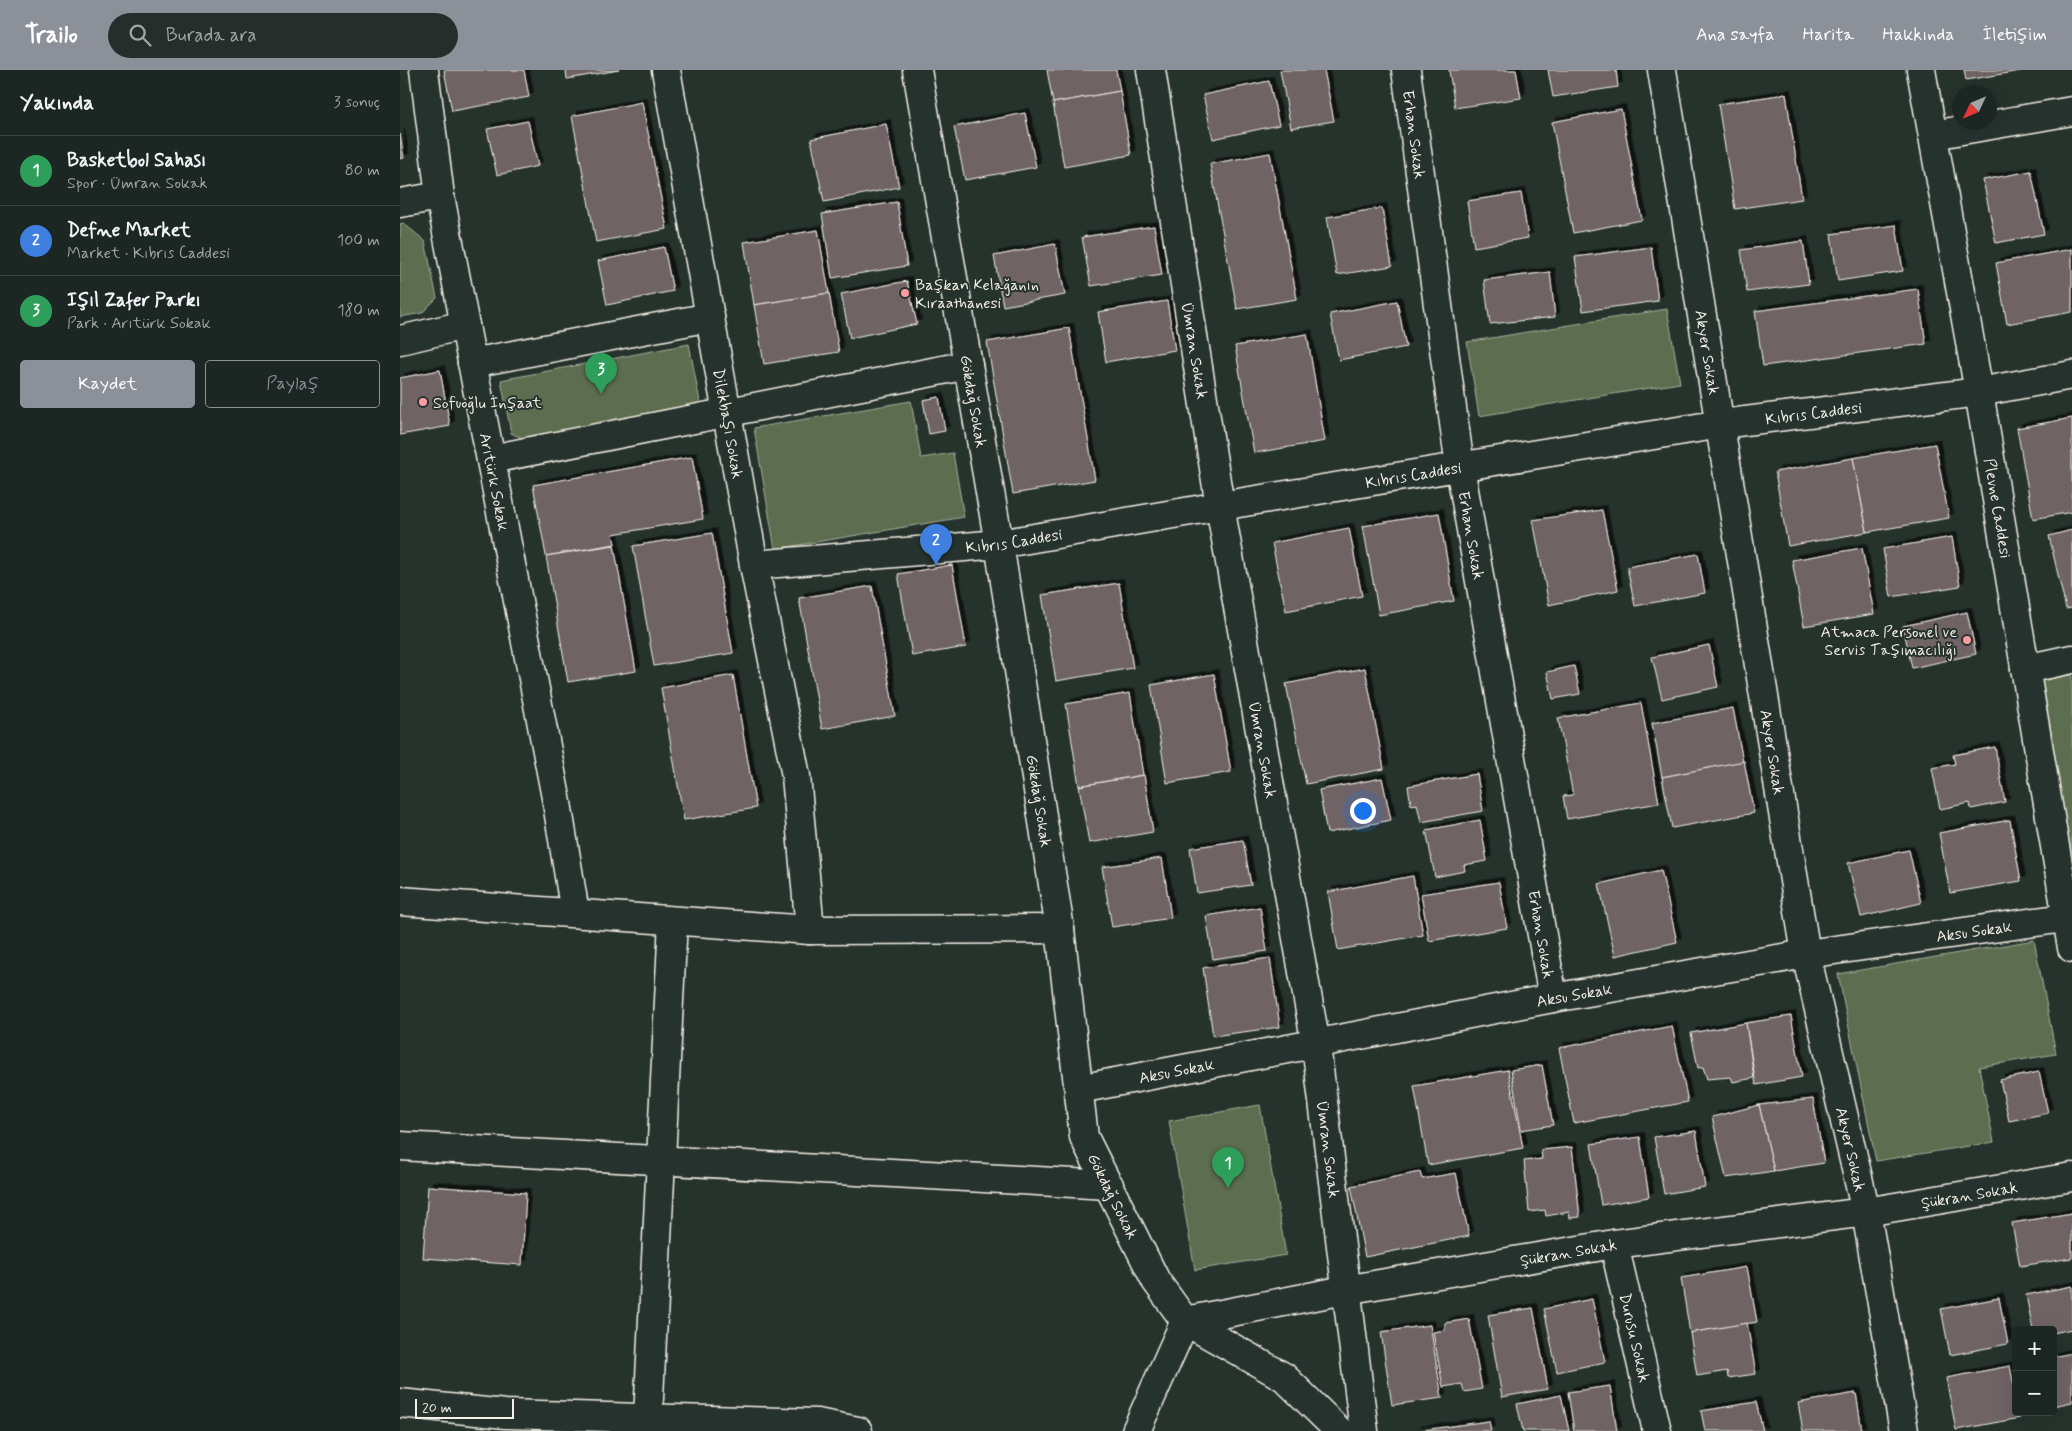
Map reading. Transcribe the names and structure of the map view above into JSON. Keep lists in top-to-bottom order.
{
  "streets": {
    "street": [
      "Erhan Sokak",
      "Ümran Sokak",
      "Akyer Sokak",
      "Gökdağ Sokak",
      "Kıbrıs Caddesi",
      "Dilekbaşı Sokak",
      "Arıtürk Sokak",
      "Plevne Caddesi",
      "Aksu Sokak",
      "Şükran Sokak",
      "Durusu Sokak"
    ]
  },
  "crossings": [
    ["Erhan Sokak", "Kıbrıs Caddesi"],
    ["Erhan Sokak", "Aksu Sokak"],
    ["Ümran Sokak", "Kıbrıs Caddesi"],
    ["Ümran Sokak", "Aksu Sokak"],
    ["Ümran Sokak", "Şükran Sokak"],
    ["Akyer Sokak", "Kıbrıs Caddesi"],
    ["Akyer Sokak", "Aksu Sokak"],
    ["Akyer Sokak", "Şükran Sokak"],
    ["Gökdağ Sokak", "Kıbrıs Caddesi"],
    ["Gökdağ Sokak", "Aksu Sokak"],
    ["Gökdağ Sokak", "Şükran Sokak"],
    ["Kıbrıs Caddesi", "Dilekbaşı Sokak"],
    ["Kıbrıs Caddesi", "Plevne Caddesi"],
    ["Plevne Caddesi", "Aksu Sokak"],
    ["Şükran Sokak", "Durusu Sokak"]
  ],
  "places": ["Başkan Kelağanın Kıraathanesi", "Sofuoğlu İnşaat", "Atmaca Personel ve Servis Taşımacılığı"],
  "scale_bar": "20 m",
  "north": "bottom left",
  "page": {
    "header": "Trailo",
    "search": "Burada ara",
    "nav": [
      "Ana sayfa",
      "Harita",
      "Hakkında",
      "İletişim"
    ],
    "heading": ["Yakında", "3 sonuç"],
    "list": [
      {
        "mark": "1",
        "name": "Basketbol Sahası",
        "note": "Spor · Ümran Sokak",
        "value": "80 m"
      },
      {
        "mark": "2",
        "name": "Defne Market",
        "note": "Market · Kıbrıs Caddesi",
        "value": "100 m"
      },
      {
        "mark": "3",
        "name": "Işıl Zafer Parkı",
        "note": "Park · Arıtürk Sokak",
        "value": "180 m"
      }
    ],
    "buttons": ["Kaydet", "Paylaş"],
    "pins": ["3", "2", "1"],
    "map_buttons": ["+", "−"],
    "scale": "20 m"
  }
}
